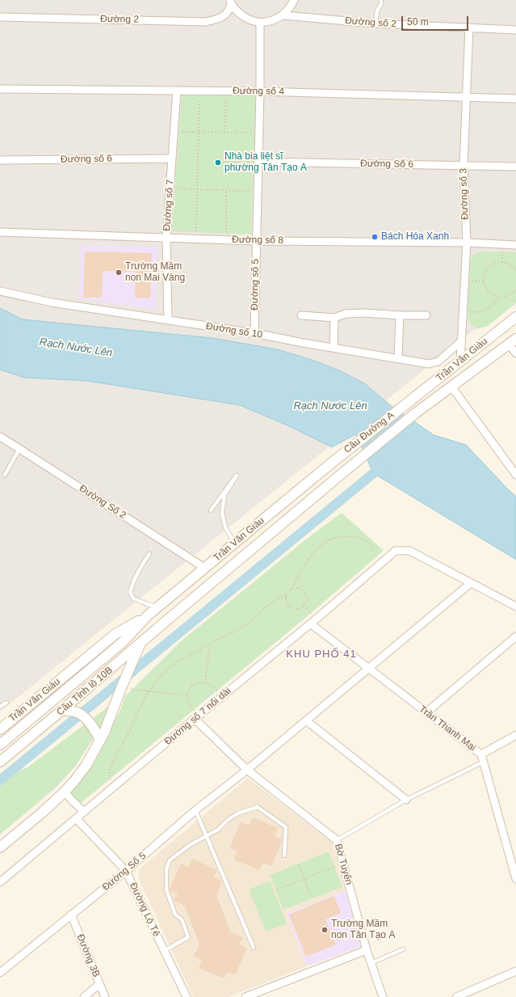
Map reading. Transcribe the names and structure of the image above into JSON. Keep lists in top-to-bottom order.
{
  "streets": {
    "main road": ["Trần Văn Giàu", "Cầu Đường A", "Cầu Tỉnh lộ 10B"],
    "street": [
      "Đường 2",
      "Đường số 2",
      "Đường số 4",
      "Đường số 6",
      "Đường Số 6",
      "Đường số 3",
      "Đường số 7",
      "Đường số 8",
      "Đường số 5",
      "Đường số 10",
      "Đường Số 2",
      "Đường số 7 nối dài",
      "Trần Thanh Mại",
      "Bờ Tuyến",
      "Đường Số 5",
      "Đường Lộ Tẻ",
      "Đường 3B"
    ]
  },
  "crossings": [
    ["Đường số 2", "Đường số 3"],
    ["Đường số 4", "Đường số 3"],
    ["Đường số 4", "Đường số 7"],
    ["Đường số 4", "Đường số 5"],
    ["Đường số 6", "Đường số 7"],
    ["Đường Số 6", "Đường số 3"],
    ["Đường Số 6", "Đường số 5"],
    ["Đường số 3", "Đường số 8"],
    ["Đường số 3", "Đường số 10"],
    ["Đường số 3", "Trần Văn Giàu"],
    ["Đường số 7", "Đường số 8"],
    ["Đường số 7", "Đường số 10"],
    ["Đường số 8", "Đường số 5"],
    ["Đường số 5", "Đường số 10"],
    ["Trần Văn Giàu", "Cầu Đường A"],
    ["Trần Văn Giàu", "Đường Số 2"],
    ["Trần Văn Giàu", "Cầu Tỉnh lộ 10B"],
    ["Đường số 7 nối dài", "Trần Thanh Mại"],
    ["Đường số 7 nối dài", "Bờ Tuyến"],
    ["Đường số 7 nối dài", "Đường Số 5"],
    ["Đường số 7 nối dài", "Đường Lộ Tẻ"],
    ["Trần Thanh Mại", "Đường Số 5"],
    ["Bờ Tuyến", "Đường Số 5"],
    ["Đường Số 5", "Đường Lộ Tẻ"],
    ["Đường Số 5", "Đường 3B"]
  ],
  "districts": ["KHU PHỐ 41"],
  "water": ["Rạch Nước Lên"],
  "places": [
    "Nhà bia liệt sĩ phường Tân Tạo A",
    "Bách Hóa Xanh",
    "Trường Mầm non Mai Vàng",
    "Trường Mầm non Tân Tạo A"
  ],
  "scale_bar": "50 m"
}
